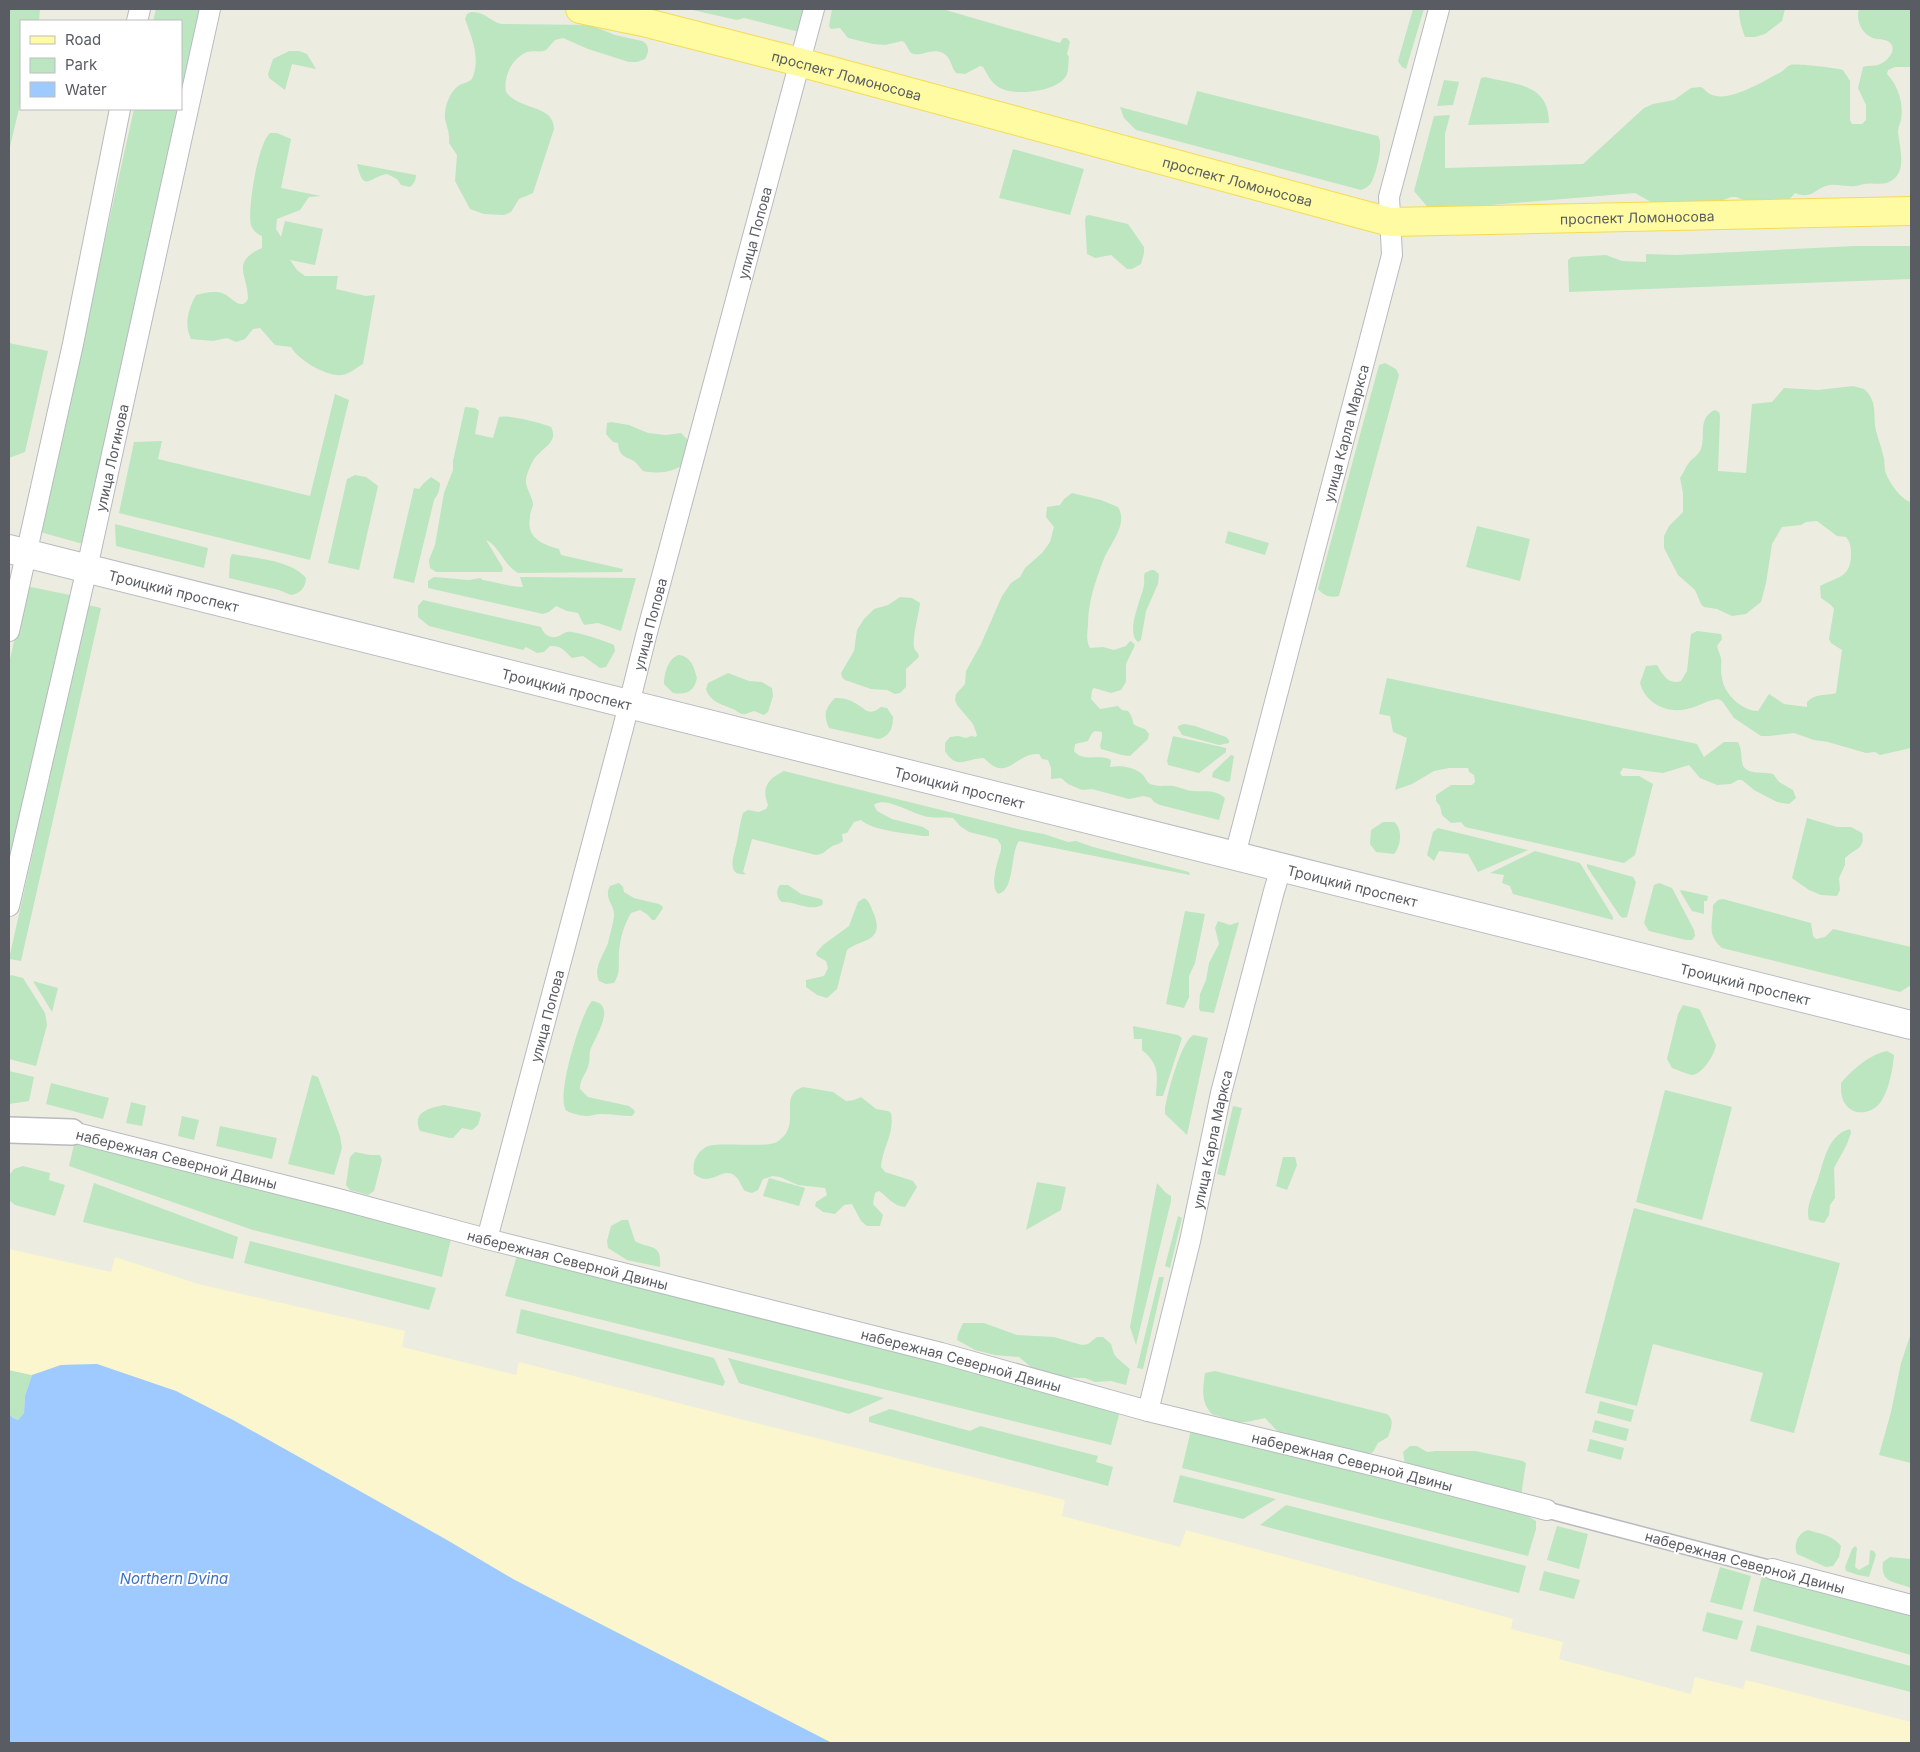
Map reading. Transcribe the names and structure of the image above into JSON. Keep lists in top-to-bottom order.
{
  "streets": {
    "main road": ["проспект Ломоносова", "Троицкий проспект"],
    "street": [
      "улица Попова",
      "улица Карла Маркса",
      "улица Логинова",
      "набережная Северной Двины"
    ]
  },
  "crossings": [
    ["проспект Ломоносова", "улица Попова"],
    ["проспект Ломоносова", "улица Карла Маркса"],
    ["улица Попова", "Троицкий проспект"],
    ["улица Попова", "набережная Северной Двины"],
    ["улица Карла Маркса", "Троицкий проспект"],
    ["улица Карла Маркса", "набережная Северной Двины"],
    ["улица Логинова", "Троицкий проспект"]
  ],
  "water": ["Northern Dvina"],
  "legend": ["Road", "Park", "Water"]
}
